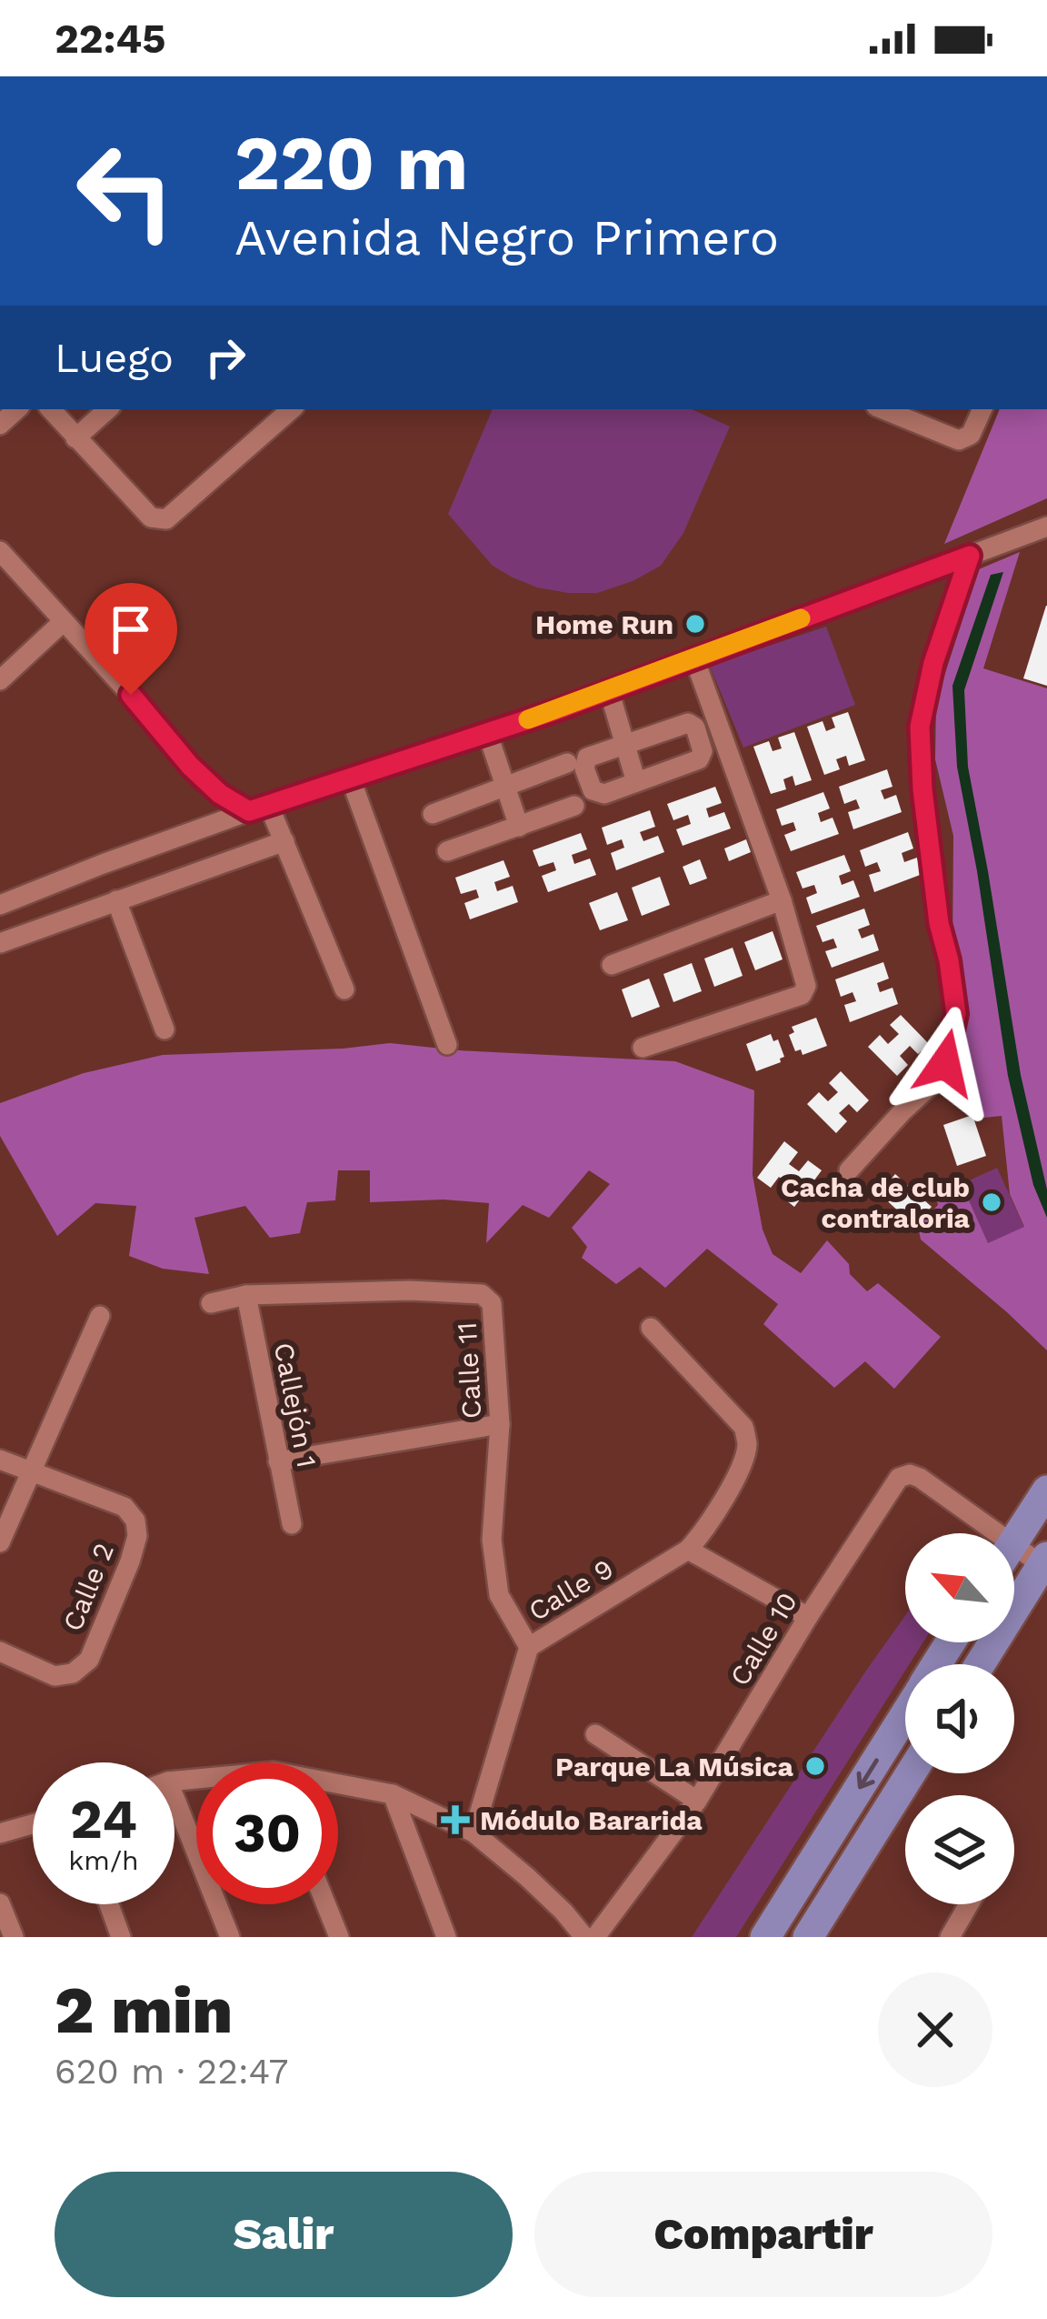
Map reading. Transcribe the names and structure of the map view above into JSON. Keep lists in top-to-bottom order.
{
  "streets": {
    "street": [
      "Calle 11",
      "Callejón 1",
      "Calle 2",
      "Calle 9",
      "Calle 10"
    ]
  },
  "crossings": [
    ["Calle 11", "Callejón 1"],
    ["Calle 11", "Calle 9"]
  ],
  "places": {
    "other": ["Home Run", "Cacha de club contraloria", "Parque La Música"],
    "health": ["Módulo Bararida"]
  },
  "north": "top left",
  "page": {
    "status": "22:45",
    "turn": ["220 m", "Avenida Negro Primero"],
    "then": "Luego",
    "speed": "24 km/h",
    "limit": "30",
    "heading": ["2 min", "620 m · 22:47"],
    "buttons": ["Salir", "Compartir"]
  }
}
